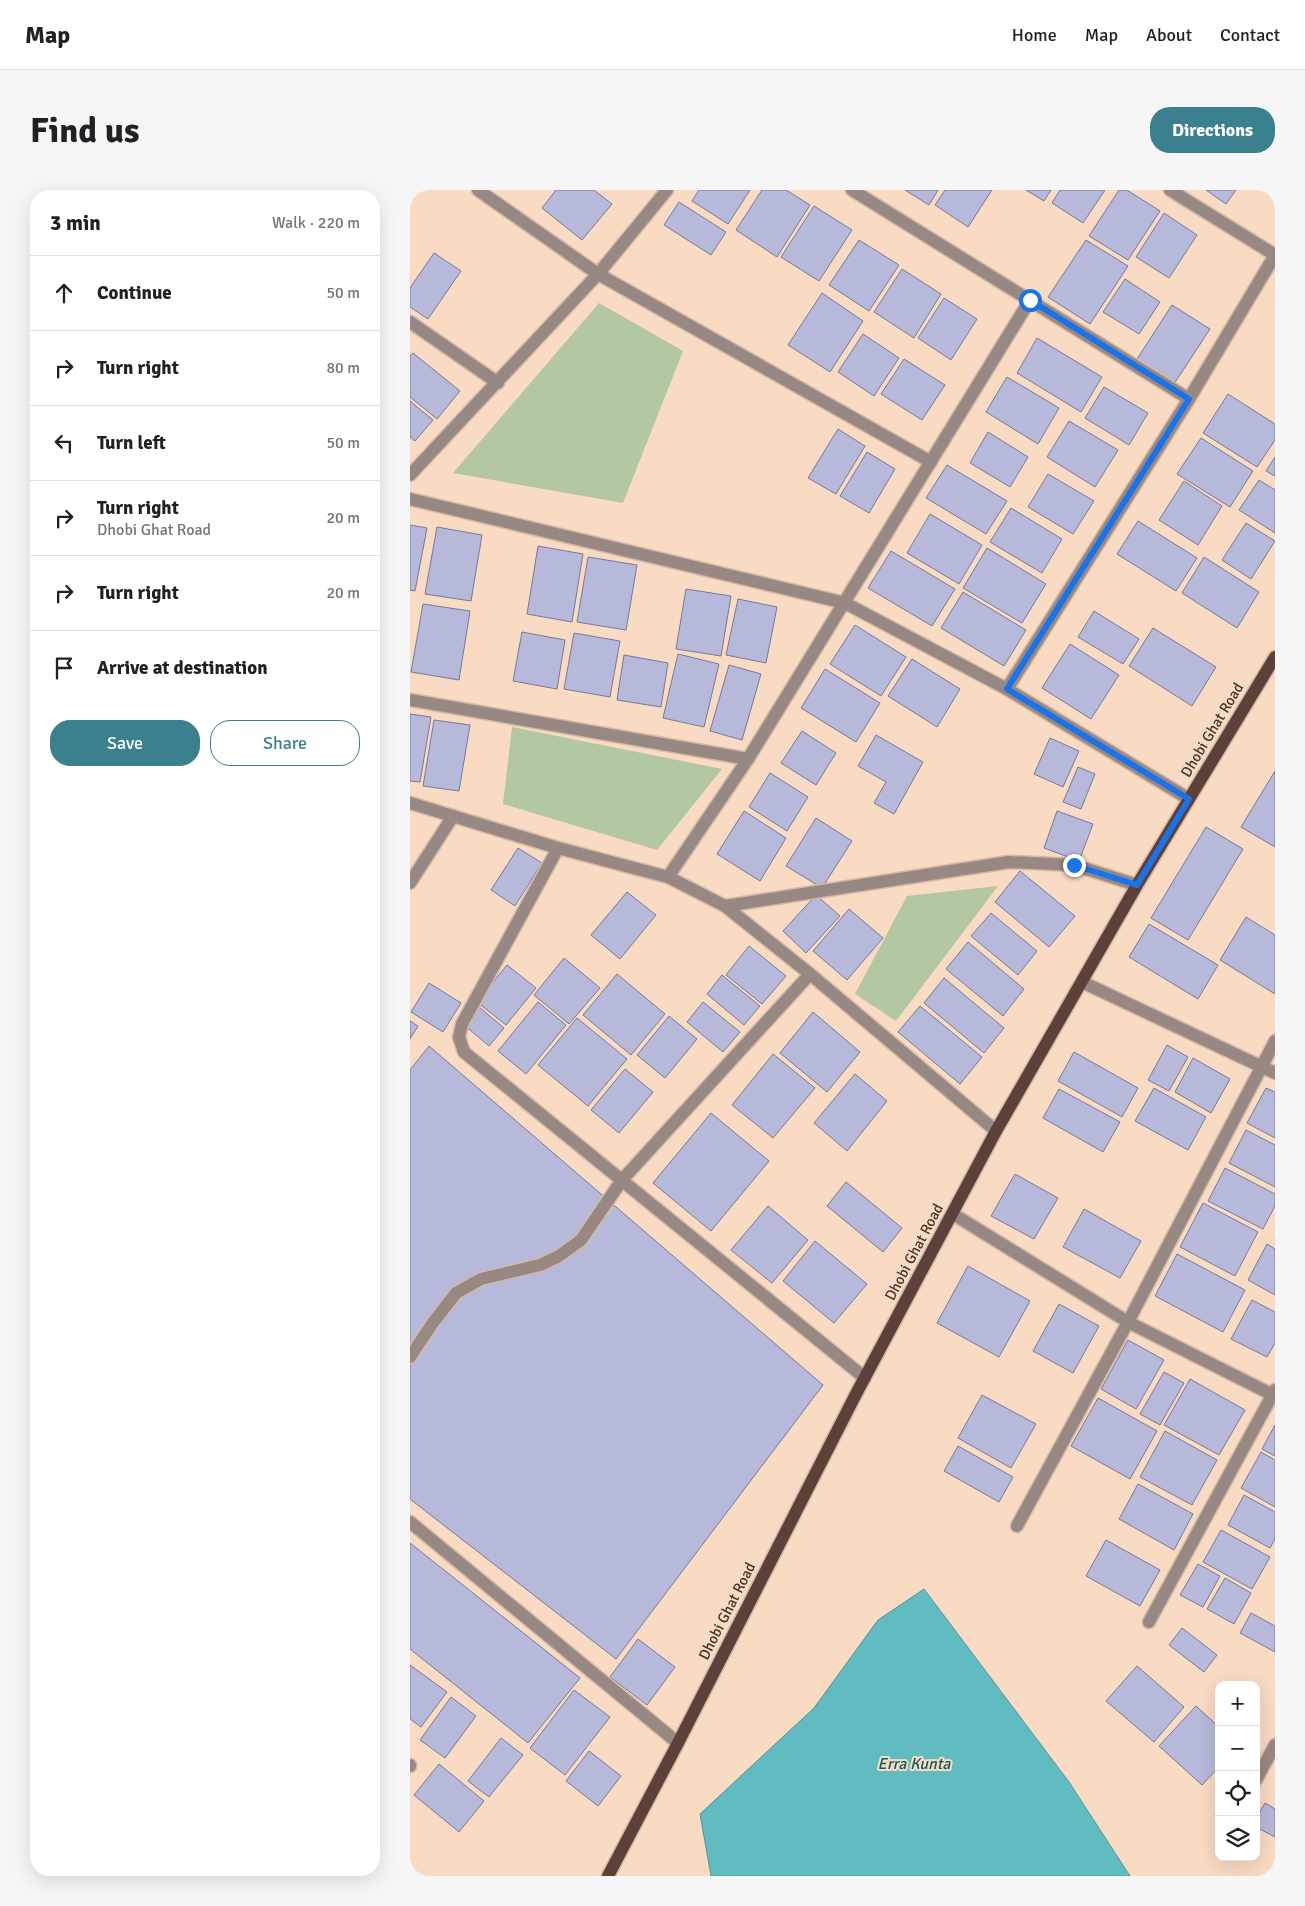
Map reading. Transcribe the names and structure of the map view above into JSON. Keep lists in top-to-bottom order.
{
  "streets": {
    "main road": ["Dhobi Ghat Road"]
  },
  "water": ["Erra Kunta"],
  "page": {
    "header": "Map",
    "nav": [
      "Home",
      "Map",
      "About",
      "Contact"
    ],
    "buttons": [
      "Directions",
      ["Save", "Share"]
    ],
    "title": "Find us",
    "heading": ["3 min", "Walk · 220 m"],
    "list": [
      ["Continue", "50 m"],
      ["Turn right", "80 m"],
      ["Turn left", "50 m"],
      ["Turn right", "Dhobi Ghat Road", "20 m"],
      ["Turn right", "20 m"],
      "Arrive at destination"
    ],
    "map_buttons": ["+", "−"]
  }
}
